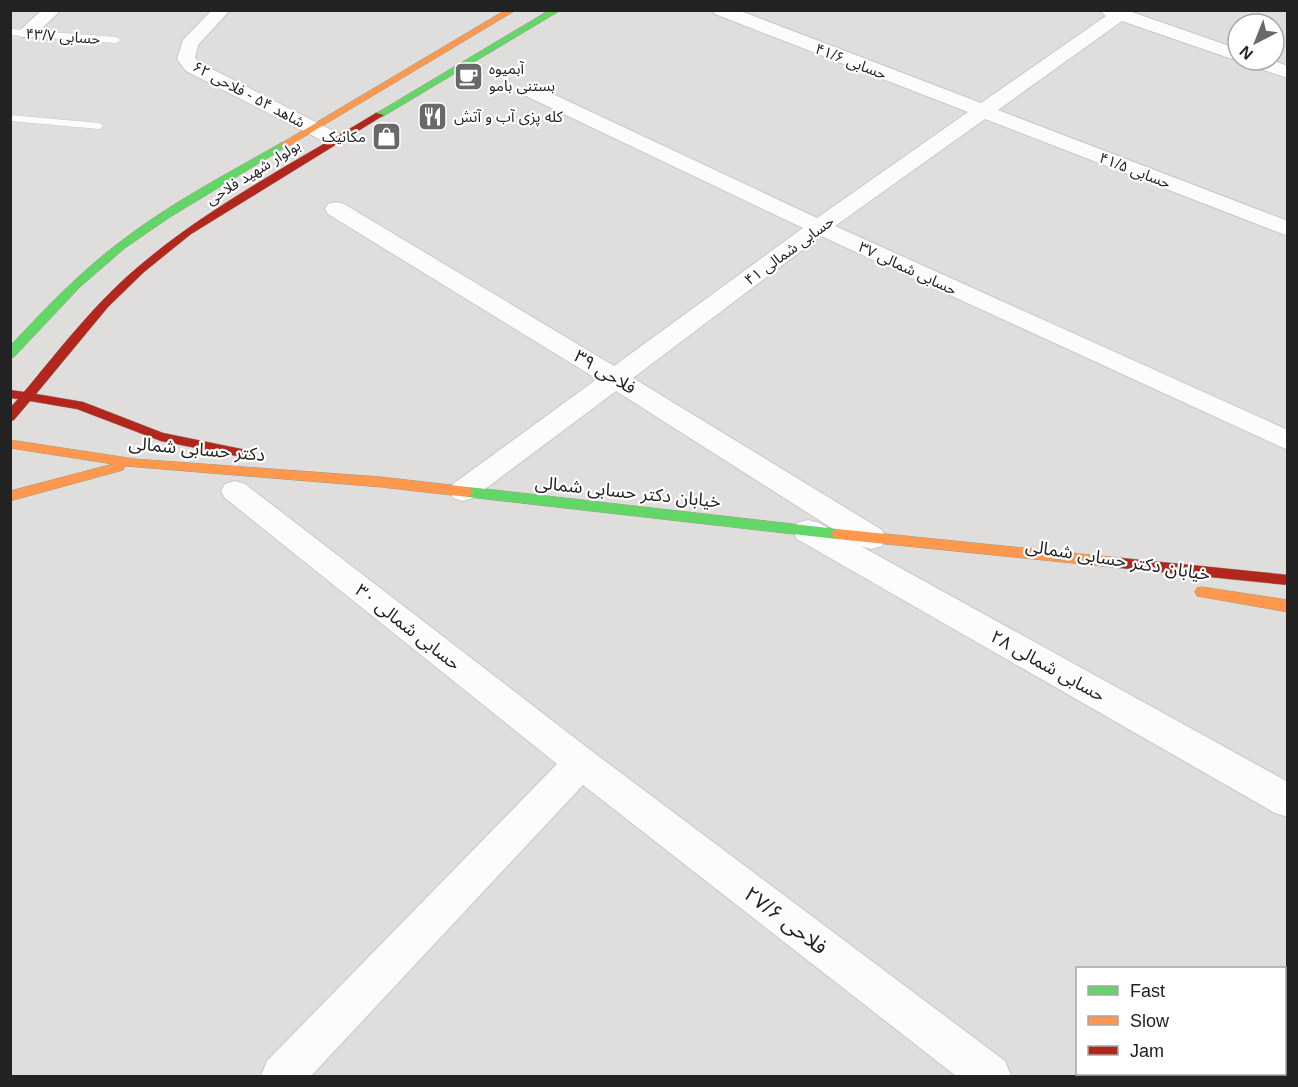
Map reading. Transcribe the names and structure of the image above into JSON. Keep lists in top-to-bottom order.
{
  "streets": {
    "main road": ["بولوار شهید فلاحی", "دکتر حسابی شمالی", "خیابان دکتر حسابی شمالی"],
    "street": [
      "حسابی ۴۱/۶",
      "شاهد ۵۴ - فلاحی ۶۲",
      "حسابی ۴۱/۵",
      "حسابی شمالی ۴۱",
      "حسابی شمالی ۳۷",
      "فلاحی ۳۹",
      "حسابی شمالی ۳۰",
      "حسابی شمالی ۲۸",
      "فلاحی ۲۷/۶"
    ],
    "lane": ["حسابی ۴۳/۷"]
  },
  "crossings": [
    ["حسابی ۴۱/۶", "حسابی ۴۱/۵"],
    ["حسابی ۴۱/۶", "حسابی شمالی ۴۱"],
    ["شاهد ۵۴ - فلاحی ۶۲", "بولوار شهید فلاحی"],
    ["حسابی ۴۱/۵", "حسابی شمالی ۴۱"],
    ["حسابی شمالی ۴۱", "حسابی شمالی ۳۷"],
    ["حسابی شمالی ۴۱", "فلاحی ۳۹"],
    ["حسابی شمالی ۴۱", "خیابان دکتر حسابی شمالی"],
    ["فلاحی ۳۹", "خیابان دکتر حسابی شمالی"],
    ["دکتر حسابی شمالی", "خیابان دکتر حسابی شمالی"],
    ["خیابان دکتر حسابی شمالی", "حسابی شمالی ۲۸"],
    ["حسابی شمالی ۳۰", "فلاحی ۲۷/۶"]
  ],
  "places": {
    "cafe": ["آبمیوه بستنی بامو"],
    "restaurant": ["کله پزی آب و آتش"],
    "shop": ["مکانیک"]
  },
  "legend": ["Fast", "Slow", "Jam"],
  "north": "bottom left"
}
